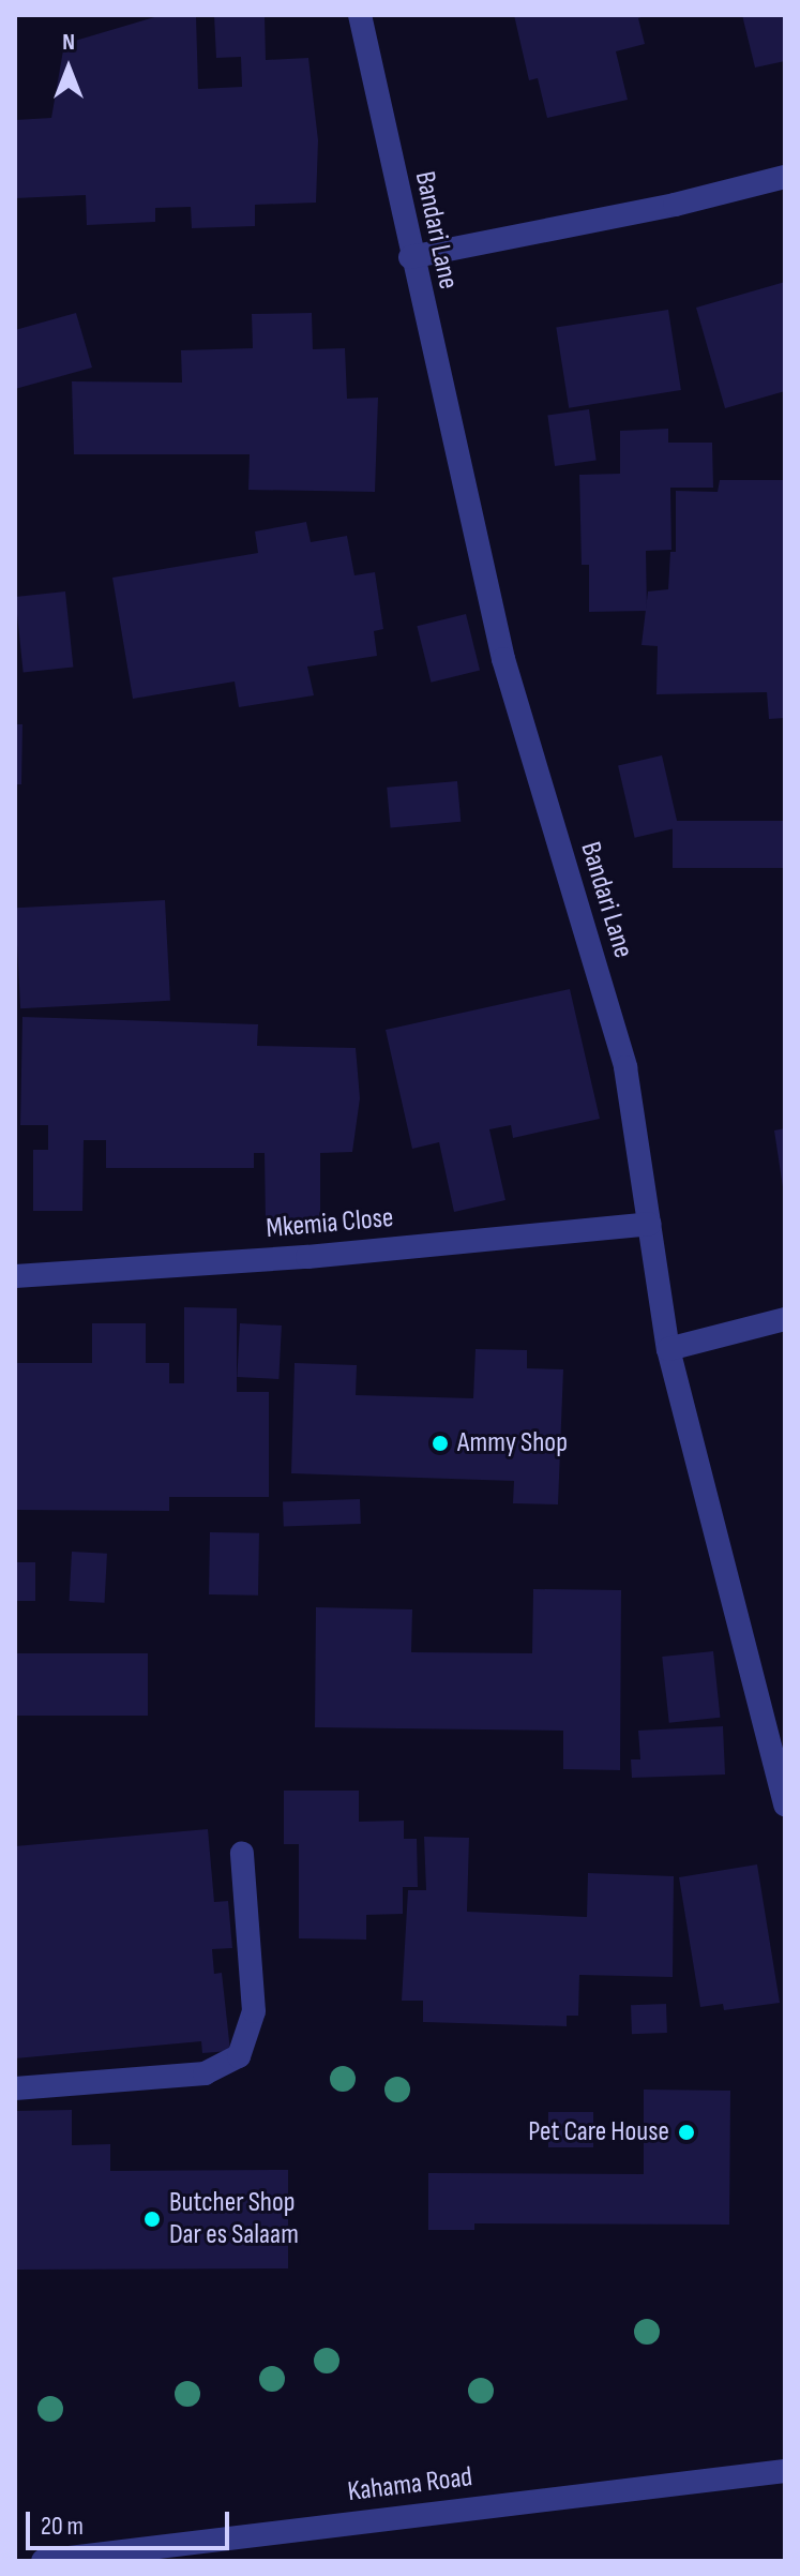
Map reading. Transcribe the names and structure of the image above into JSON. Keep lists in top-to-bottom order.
{
  "streets": {
    "street": ["Bandari Lane", "Mkemia Close", "Kahama Road"]
  },
  "crossings": [
    ["Bandari Lane", "Mkemia Close"]
  ],
  "places": ["Ammy Shop", "Pet Care House", "Butcher Shop Dar es Salaam"],
  "scale_bar": "20 m",
  "north": "top"
}
